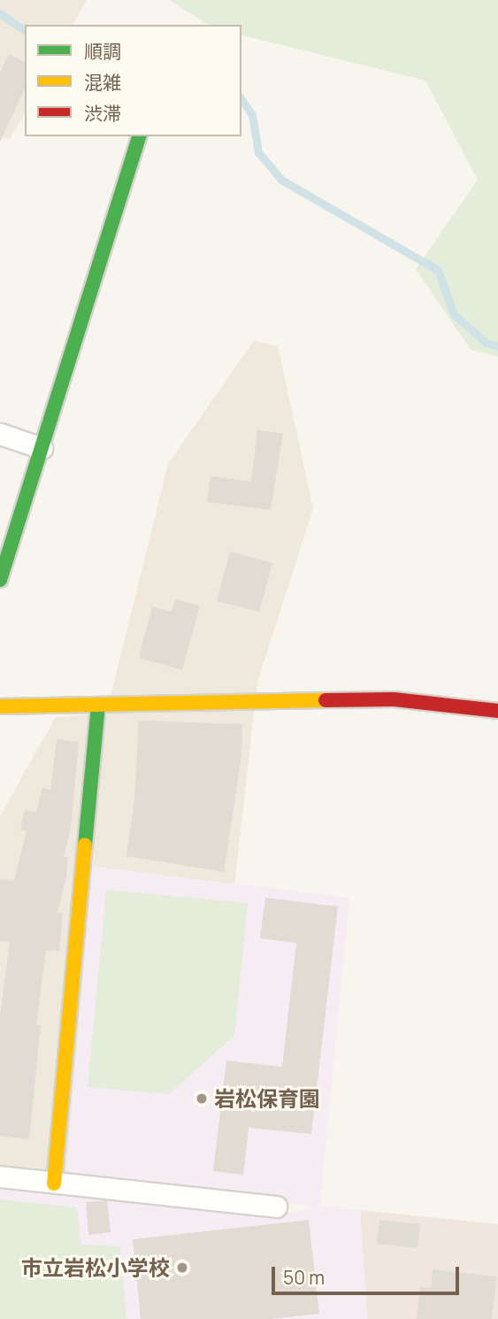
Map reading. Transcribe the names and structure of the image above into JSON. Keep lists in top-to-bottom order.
{
  "places": ["岩松保育園", "市立岩松小学校"],
  "legend": ["順調", "混雑", "渋滞"],
  "scale_bar": "50 m"
}
